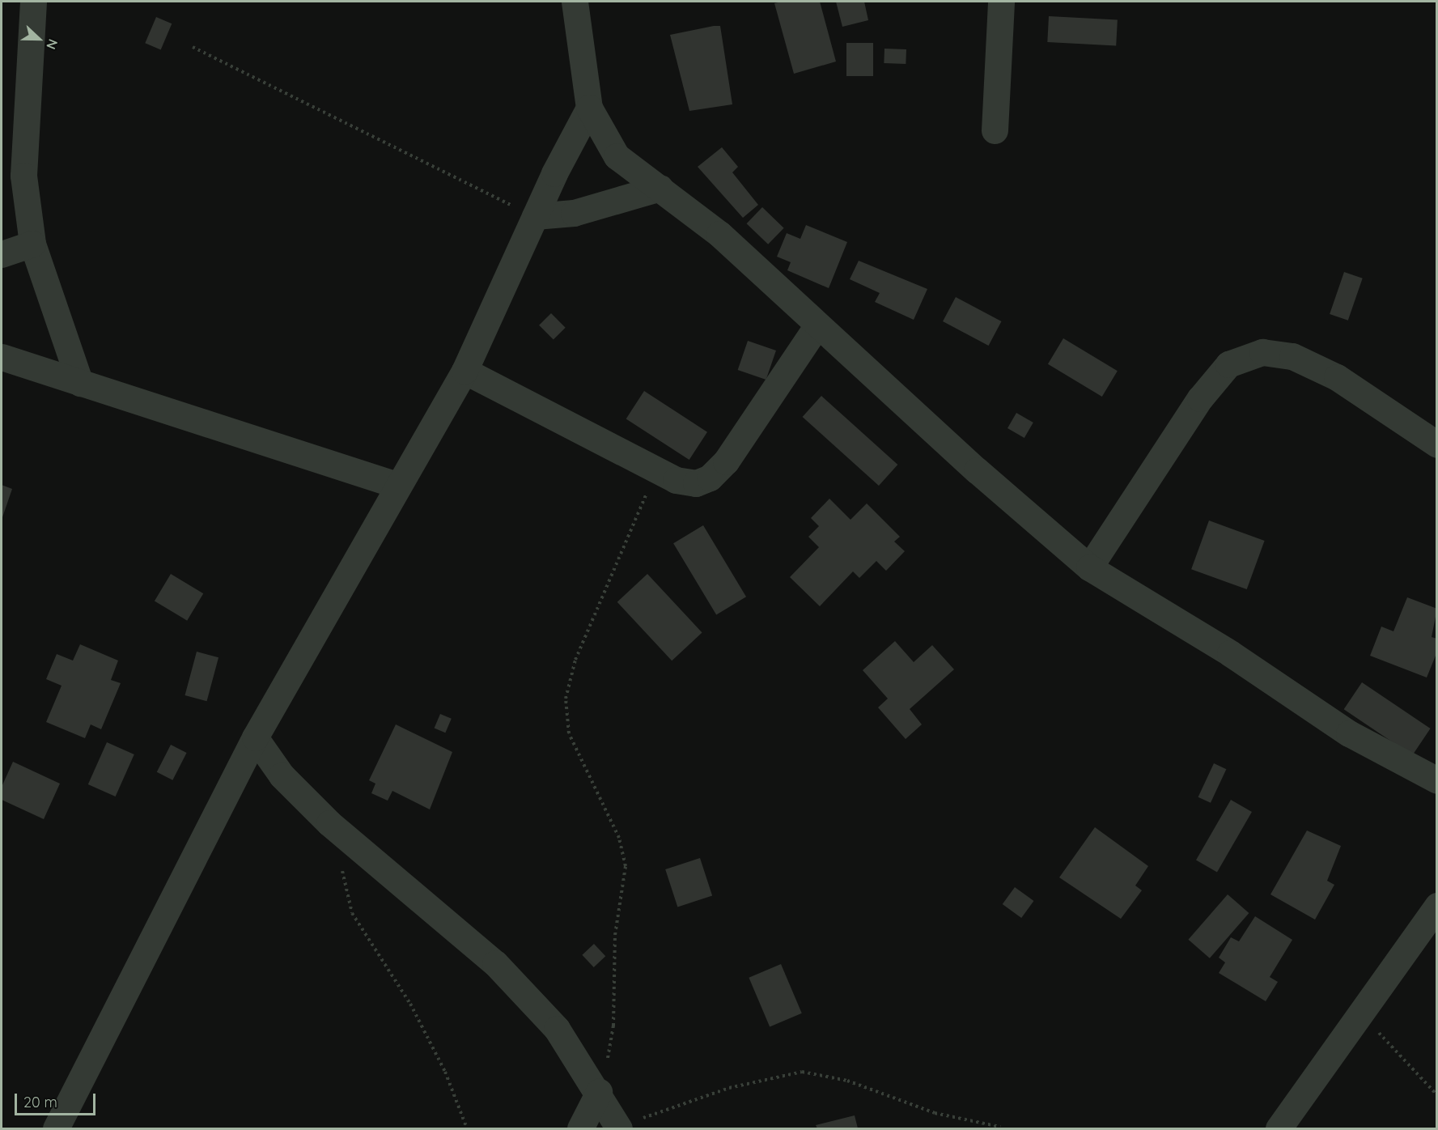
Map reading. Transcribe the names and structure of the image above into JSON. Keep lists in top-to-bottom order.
{
  "scale_bar": "20 m",
  "north": "right"
}
